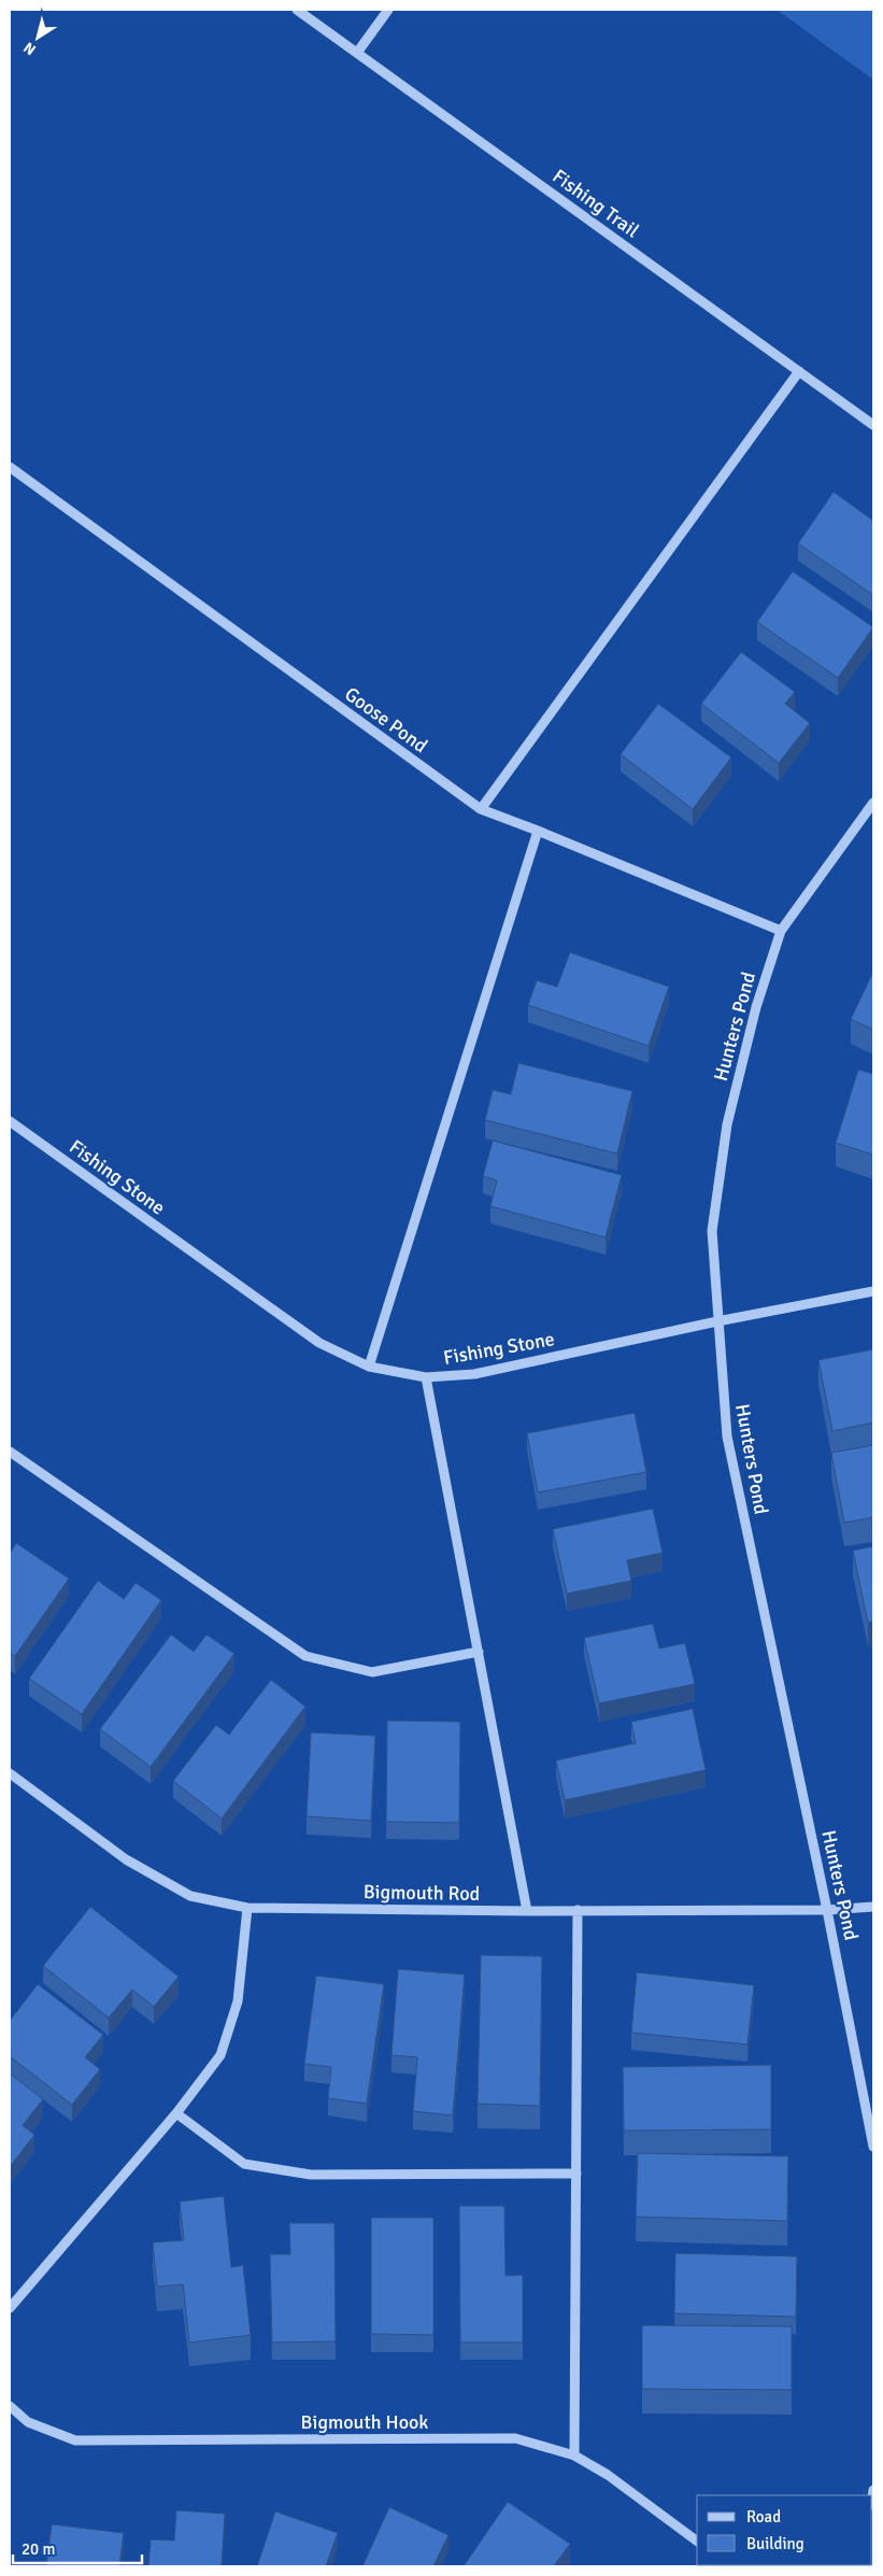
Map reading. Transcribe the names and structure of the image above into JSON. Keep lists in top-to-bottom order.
{
  "streets": {
    "street": [
      "Fishing Trail",
      "Goose Pond",
      "Hunters Pond",
      "Fishing Stone",
      "Bigmouth Rod",
      "Bigmouth Hook"
    ]
  },
  "crossings": [
    ["Goose Pond", "Hunters Pond"],
    ["Hunters Pond", "Fishing Stone"],
    ["Hunters Pond", "Bigmouth Rod"]
  ],
  "legend": ["Road", "Building"],
  "scale_bar": "20 m",
  "north": "bottom left"
}
